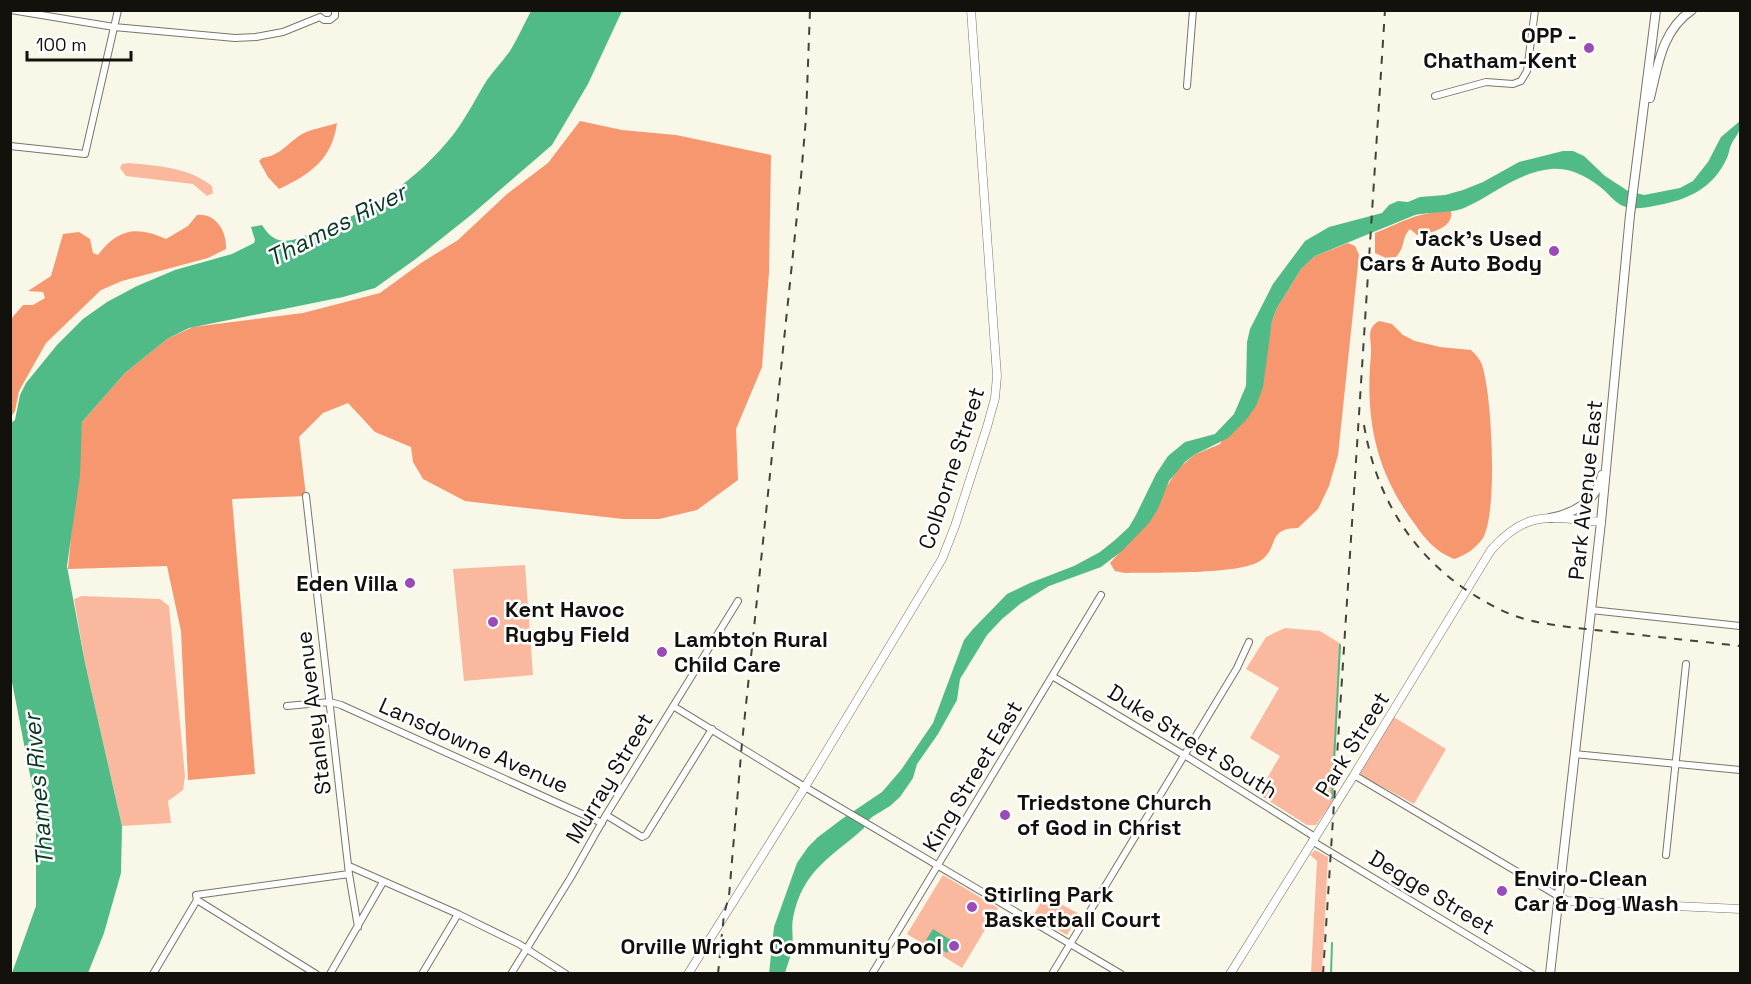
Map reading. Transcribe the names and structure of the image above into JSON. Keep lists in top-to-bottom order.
{
  "streets": {
    "main road": ["Park Avenue East"],
    "street": [
      "Colborne Street",
      "Stanley Avenue",
      "Duke Street South",
      "Park Street",
      "Lansdowne Avenue",
      "King Street East",
      "Murray Street",
      "Degge Street"
    ]
  },
  "crossings": [
    ["Stanley Avenue", "Lansdowne Avenue"],
    ["Duke Street South", "Park Street"],
    ["Duke Street South", "King Street East"],
    ["Duke Street South", "Degge Street"],
    ["Park Street", "Degge Street"],
    ["Lansdowne Avenue", "Murray Street"]
  ],
  "water": ["Thames River"],
  "places": [
    "OPP - Chatham-Kent",
    "Jack's Used Cars & Auto Body",
    "Eden Villa",
    "Kent Havoc Rugby Field",
    "Lambton Rural Child Care",
    "Triedstone Church of God in Christ",
    "Enviro-Clean Car & Dog Wash",
    "Stirling Park Basketball Court",
    "Orville Wright Community Pool"
  ],
  "scale_bar": "100 m"
}
